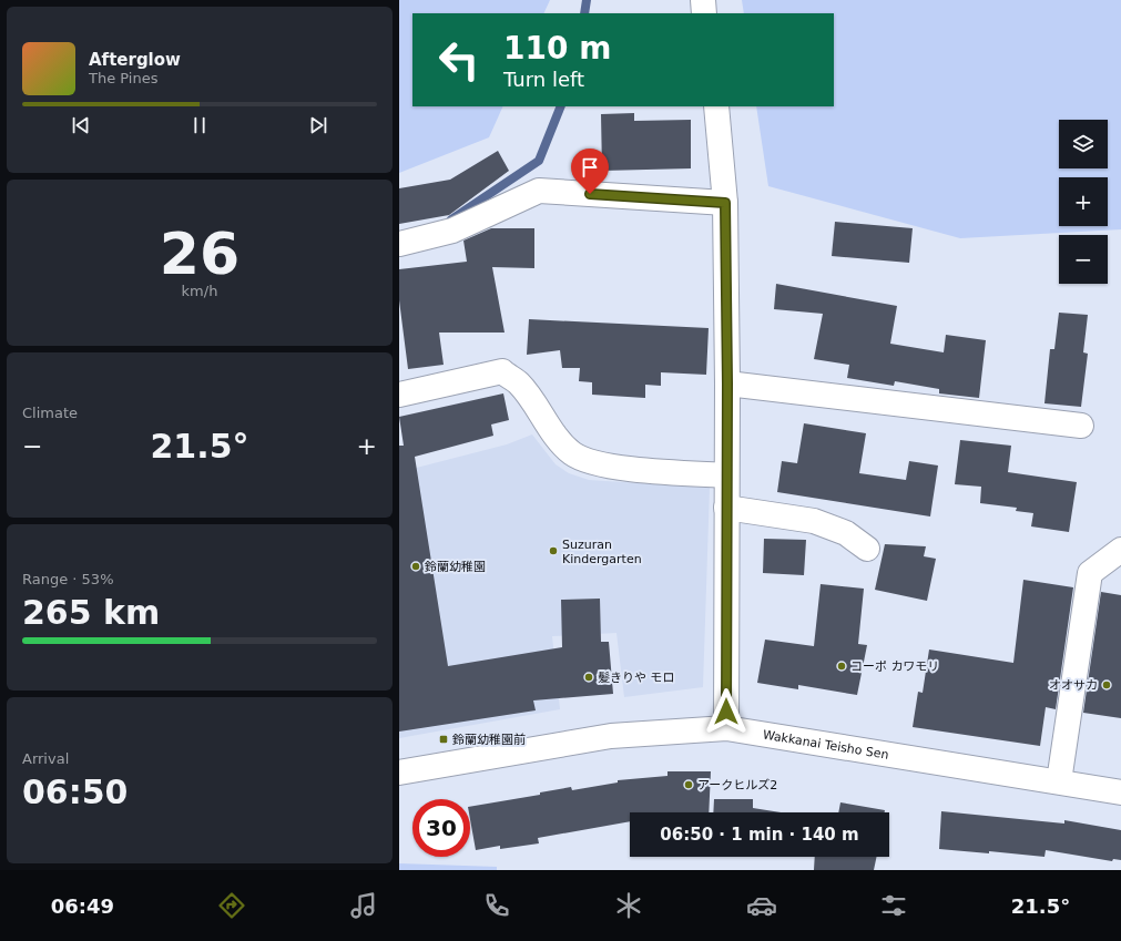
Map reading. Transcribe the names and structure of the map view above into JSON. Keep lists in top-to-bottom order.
{
  "streets": {
    "street": ["Wakkanai Teisho Sen"]
  },
  "places": {
    "other": [
      "Suzuran Kindergarten",
      "鈴蘭幼稚園",
      "コーポ カワモリ",
      "髪きりや モロ",
      "オオサカ",
      "アークヒルズ2"
    ],
    "transit": ["鈴蘭幼稚園前"]
  },
  "page": {
    "turn": ["110 m", "Turn left"],
    "song": ["Afterglow", "The Pines"],
    "map_buttons": ["+", "−"],
    "tile": [
      ["26", "km/h"],
      "Climate",
      ["Range · 53%", "265 km"],
      ["Arrival", "06:50"]
    ],
    "heat": ["−", "21.5°", "+"],
    "limit": "30",
    "trip": "06:50 · 1 min · 140 m",
    "tabs": ["06:49", "21.5°"]
  }
}
